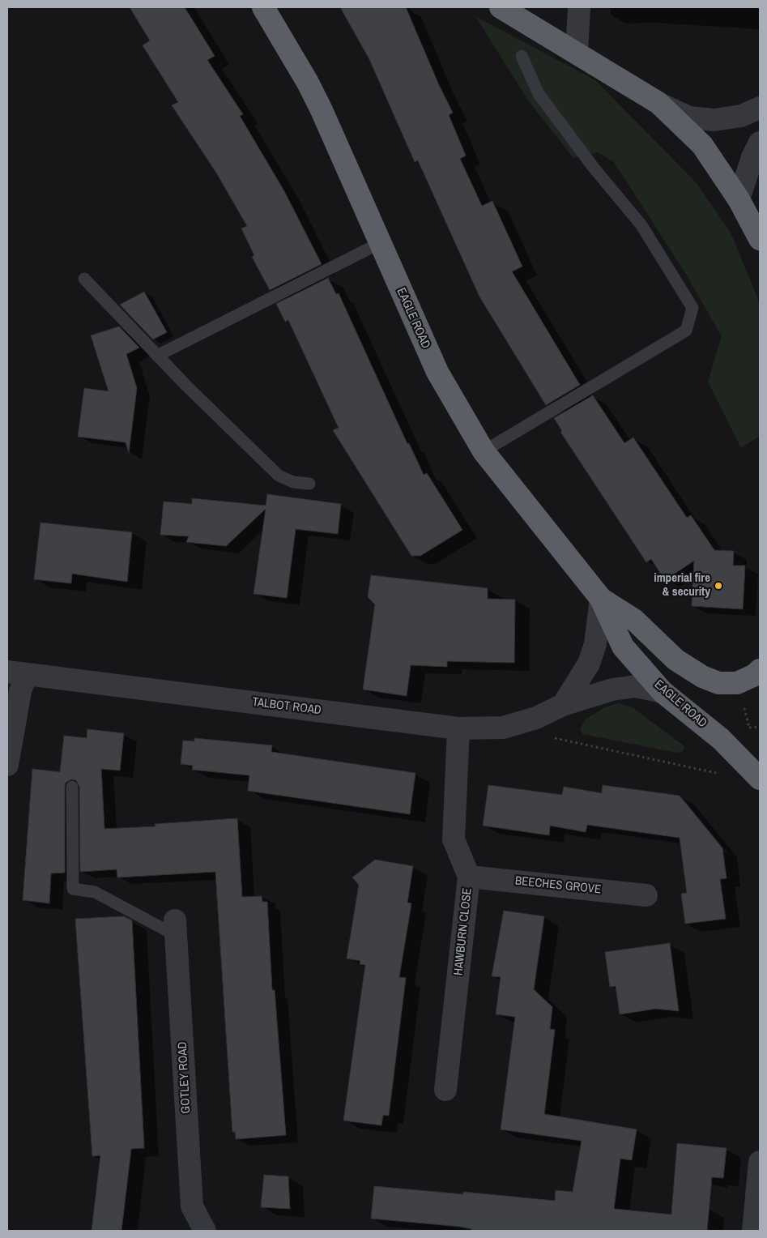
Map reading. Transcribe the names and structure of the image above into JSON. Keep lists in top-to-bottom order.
{
  "streets": {
    "highway": ["EAGLE ROAD"],
    "street": [
      "TALBOT ROAD",
      "BEECHES GROVE",
      "HAWBURN CLOSE",
      "GOTLEY ROAD"
    ]
  },
  "crossings": [
    ["EAGLE ROAD", "TALBOT ROAD"],
    ["TALBOT ROAD", "HAWBURN CLOSE"],
    ["BEECHES GROVE", "HAWBURN CLOSE"]
  ],
  "places": ["imperial fire & security"]
}
